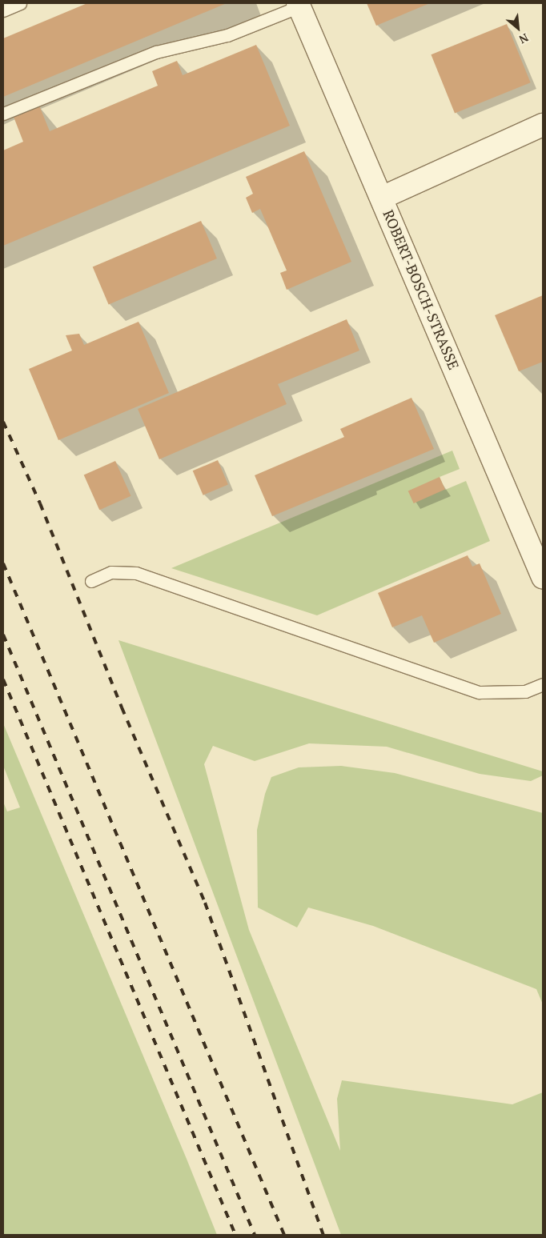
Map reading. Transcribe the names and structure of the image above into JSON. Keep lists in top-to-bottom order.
{
  "streets": {
    "street": ["ROBERT-BOSCH-STRASSE"]
  },
  "north": "bottom right"
}
